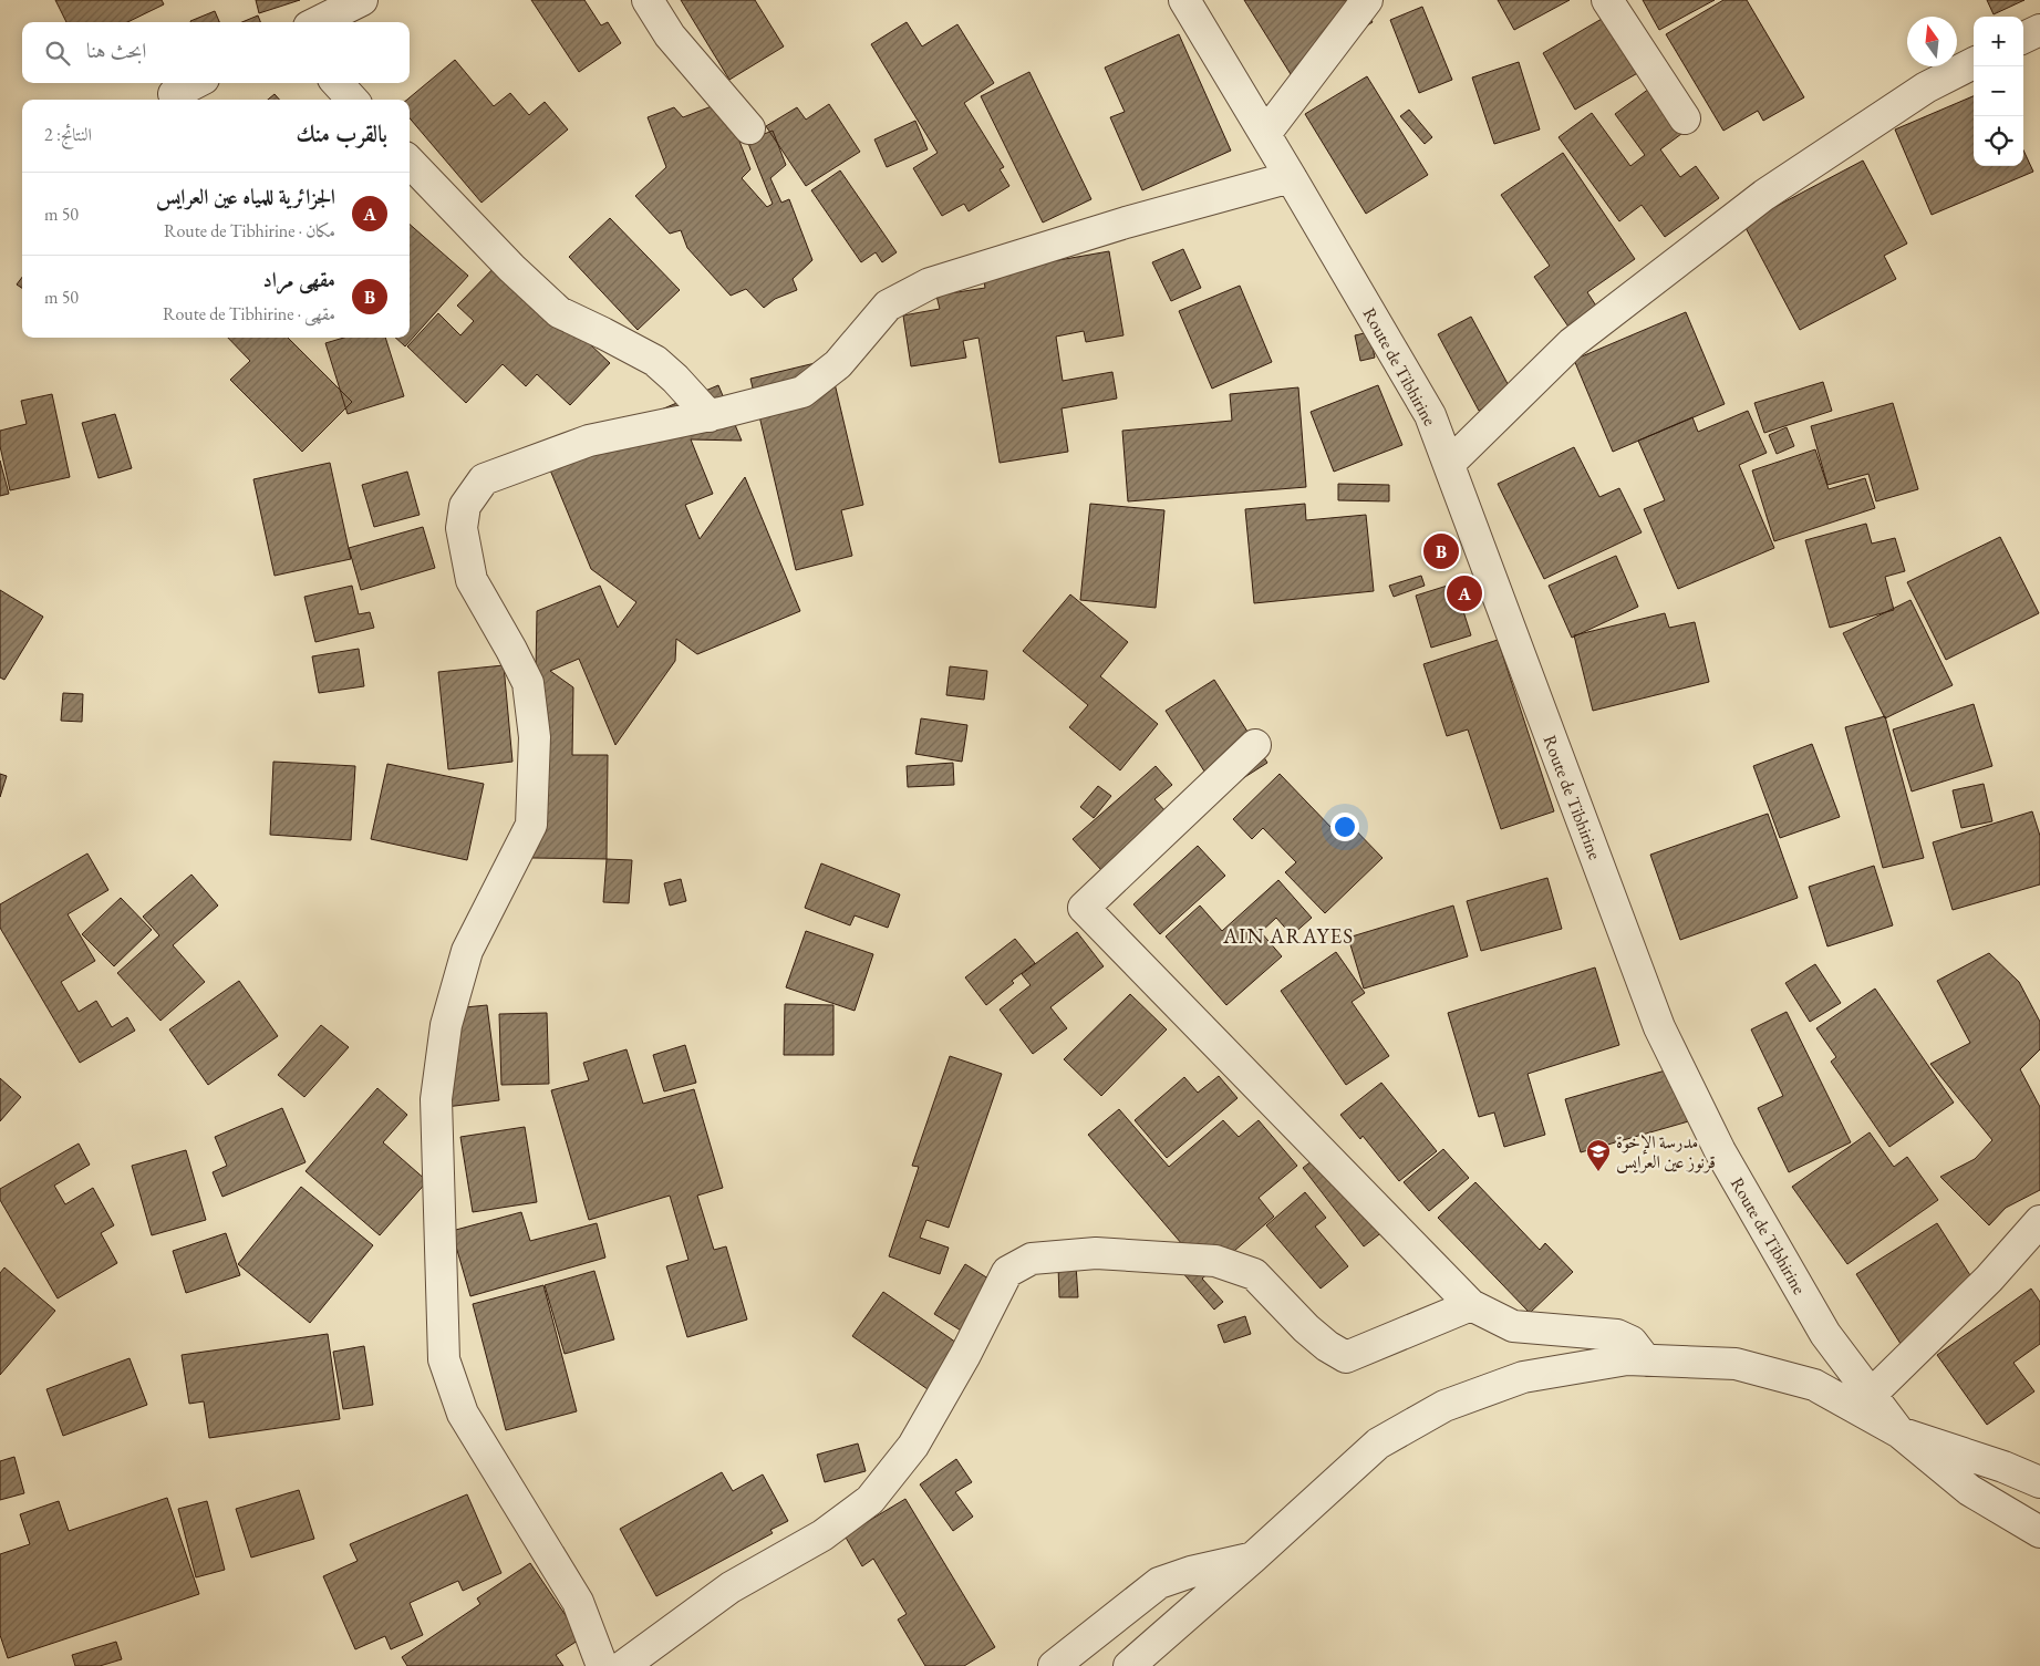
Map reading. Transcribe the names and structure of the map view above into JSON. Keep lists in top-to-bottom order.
{
  "streets": {
    "street": ["Route de Tibhirine"]
  },
  "districts": ["AIN ARAYES"],
  "places": {
    "school or university": ["مدرسة الإخوة قرنوز عين العرايس"]
  },
  "north": "top",
  "page": {
    "map_buttons": ["+", "−"],
    "search": "ابحث هنا",
    "heading": ["بالقرب منك", "النتائج: 2"],
    "list": [
      {
        "mark": "A",
        "name": "الجزائرية للمياه عين العرايس",
        "note": "مكان · Route de Tibhirine",
        "value": "50 m"
      },
      {
        "mark": "B",
        "name": "مقهى مراد",
        "note": "مقهى · Route de Tibhirine",
        "value": "50 m"
      }
    ],
    "pins": ["B", "A"]
  }
}
